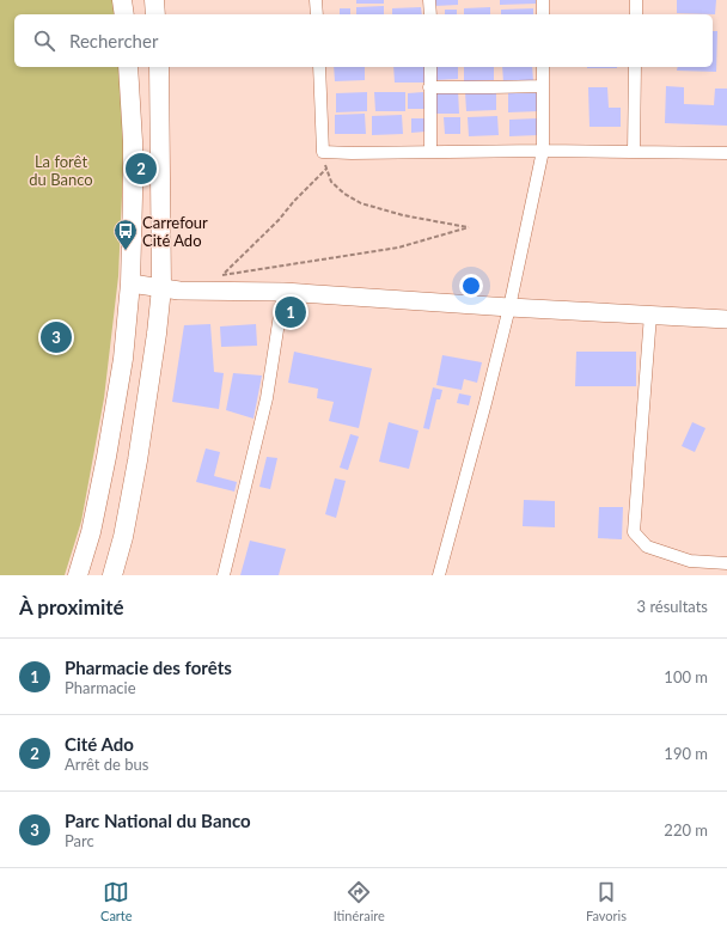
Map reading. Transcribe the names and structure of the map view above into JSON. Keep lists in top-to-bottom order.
{
  "parks": ["La forêt du Banco"],
  "places": {
    "bus stop": ["Carrefour Cité Ado"]
  },
  "page": {
    "search": "Rechercher",
    "pins": ["2", "1", "3"],
    "heading": ["À proximité", "3 résultats"],
    "list": [
      {
        "mark": "1",
        "name": "Pharmacie des forêts",
        "note": "Pharmacie",
        "value": "100 m"
      },
      {
        "mark": "2",
        "name": "Cité Ado",
        "note": "Arrêt de bus",
        "value": "190 m"
      },
      {
        "mark": "3",
        "name": "Parc National du Banco",
        "note": "Parc",
        "value": "220 m"
      }
    ],
    "nav": ["Carte", "Itinéraire", "Favoris"]
  }
}
